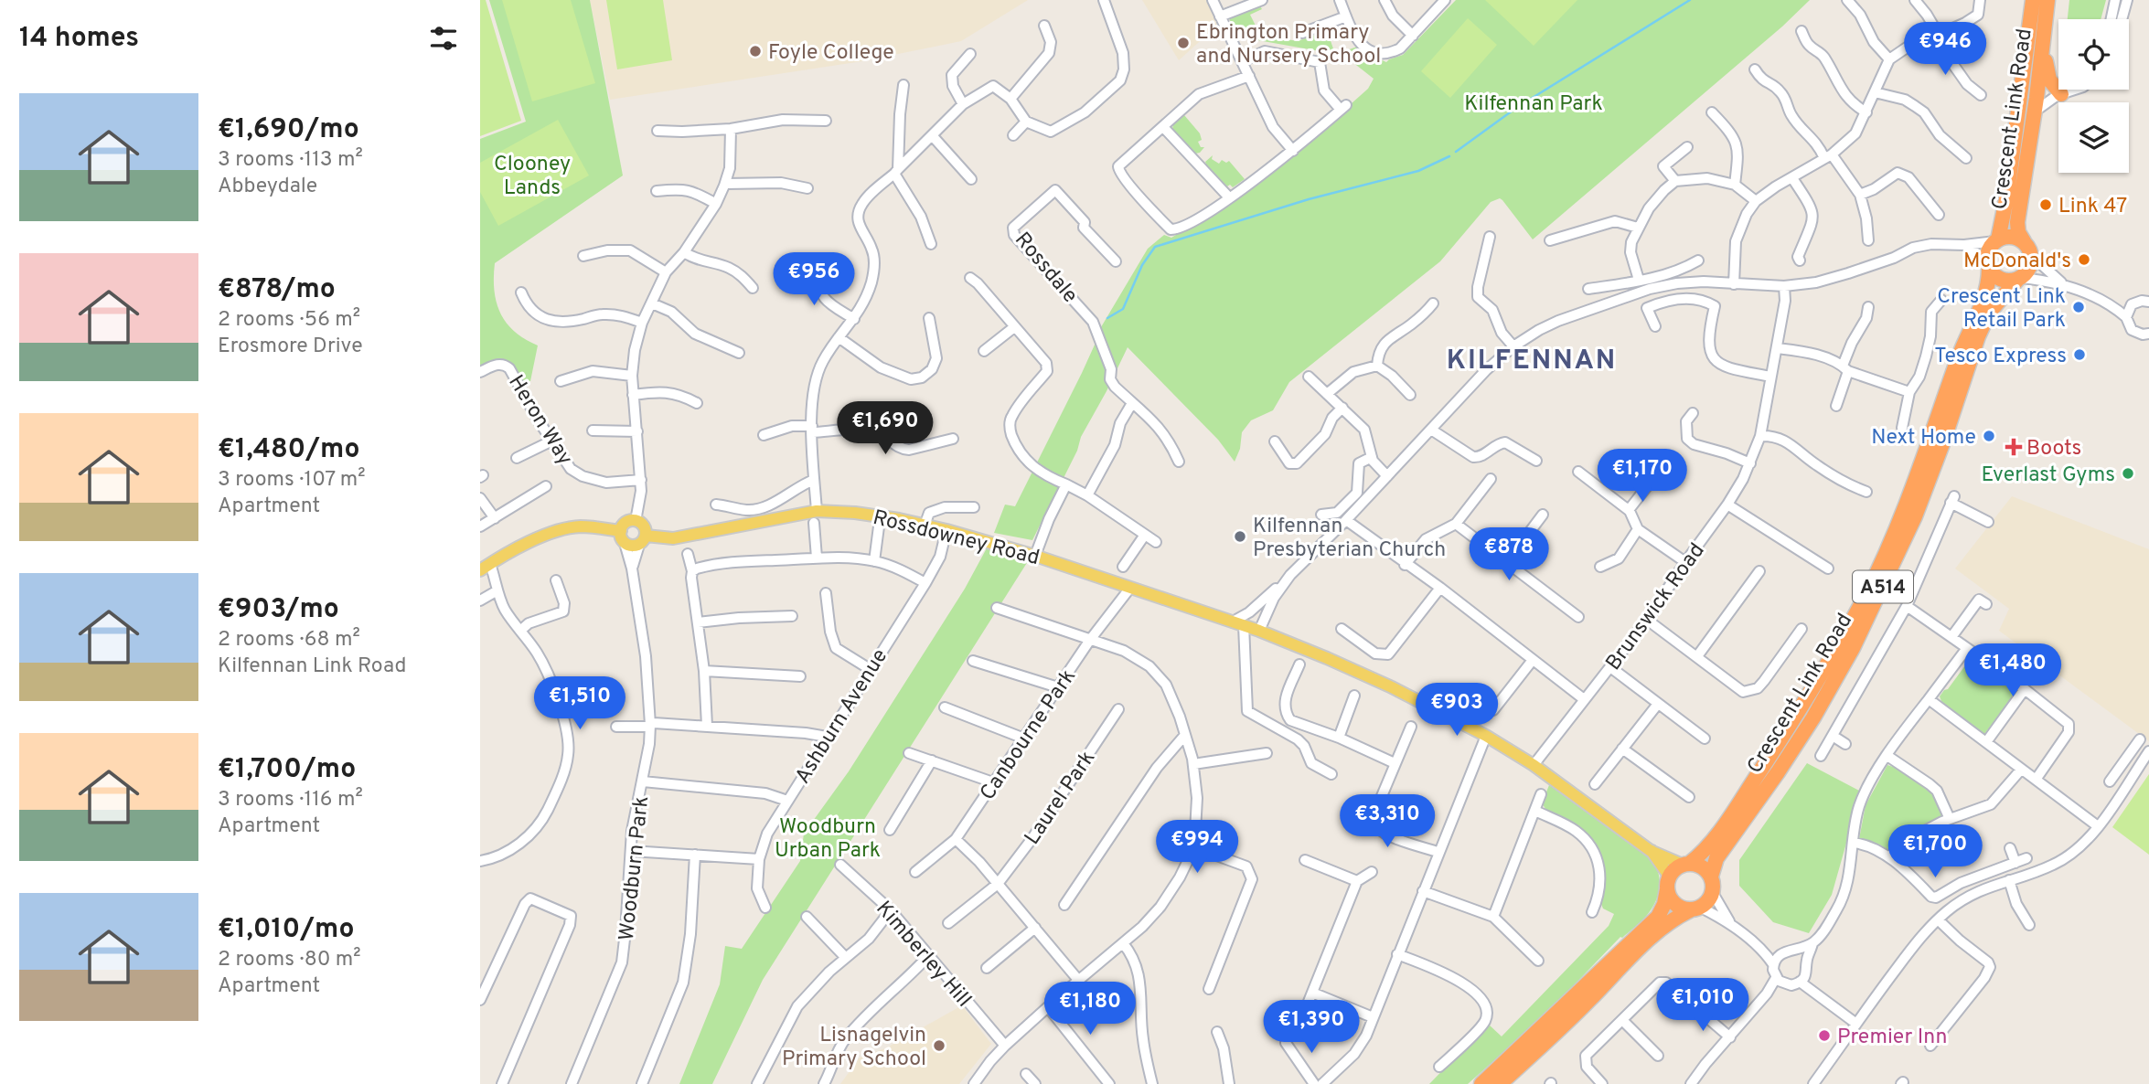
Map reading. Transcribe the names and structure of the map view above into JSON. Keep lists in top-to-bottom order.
{
  "streets": {
    "highway": ["Crescent Link Road", "A514"],
    "main road": ["Rossdowney Road"],
    "street": [
      "Rossdale",
      "Heron Way",
      "Brunswick Road",
      "Ashburn Avenue",
      "Canbourne Park",
      "Laurel Park",
      "Woodburn Park",
      "Kimberley Hill"
    ]
  },
  "crossings": [
    ["Crescent Link Road", "A514"],
    ["Rossdowney Road", "Brunswick Road"],
    ["Rossdowney Road", "Ashburn Avenue"],
    ["Rossdowney Road", "Canbourne Park"],
    ["Rossdowney Road", "Woodburn Park"]
  ],
  "districts": ["KILFENNAN"],
  "parks": ["Kilfennan Park", "Clooney Lands", "Woodburn Urban Park"],
  "places": {
    "other": [
      "Ebrington Primary and Nursery School",
      "Foyle College",
      "Link 47",
      "McDonald's",
      "Crescent Link Retail Park",
      "Tesco Express",
      "Next Home",
      "Everlast Gyms",
      "Kilfennan Presbyterian Church",
      "Premier Inn",
      "Lisnagelvin Primary School"
    ],
    "health": ["Boots"]
  },
  "page": {
    "heading": "14 homes",
    "price": [
      "€946",
      "€956",
      "€1,690",
      "€1,170",
      "€878",
      "€1,480",
      "€1,510",
      "€903",
      "€3,310",
      "€994",
      "€1,700",
      "€1,010",
      "€1,180",
      "€1,390"
    ],
    "list": [
      {
        "name": "€1,690/mo",
        "note": "3 rooms · 113 m² · Abbeydale"
      },
      {
        "name": "€878/mo",
        "note": "2 rooms · 56 m² · Erosmore Drive"
      },
      {
        "name": "€1,480/mo",
        "note": "3 rooms · 107 m² · Apartment"
      },
      {
        "name": "€903/mo",
        "note": "2 rooms · 68 m² · Kilfennan Link Road"
      },
      {
        "name": "€1,700/mo",
        "note": "3 rooms · 116 m² · Apartment"
      },
      {
        "name": "€1,010/mo",
        "note": "2 rooms · 80 m² · Apartment"
      }
    ]
  }
}
